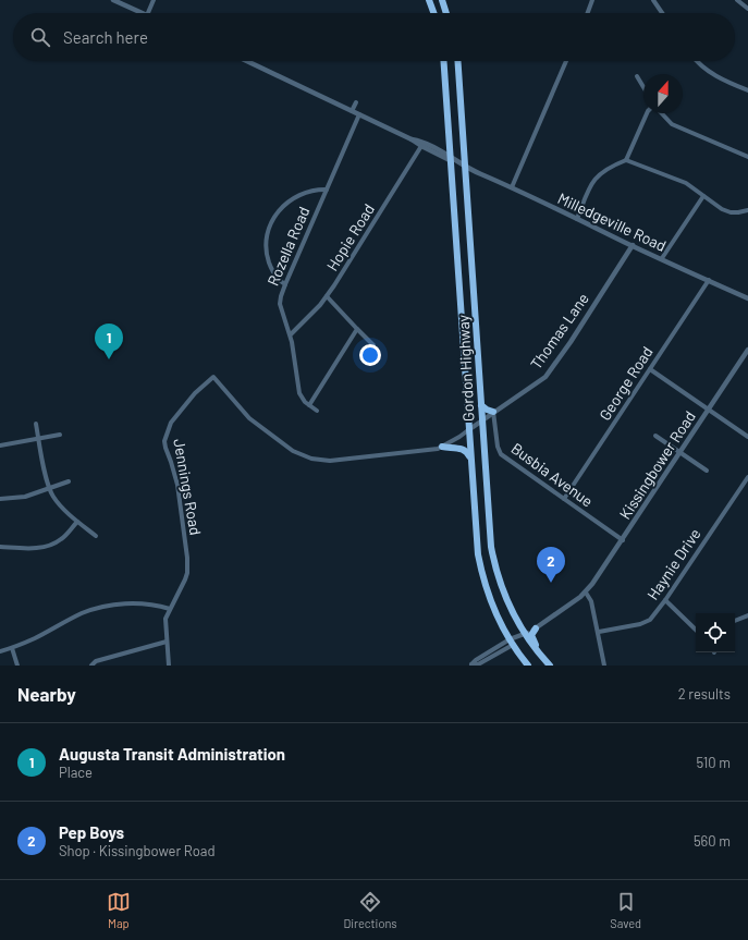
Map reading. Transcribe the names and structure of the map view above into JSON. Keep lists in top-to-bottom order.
{
  "streets": {
    "highway": ["Gordon Highway"],
    "street": [
      "Milledgeville Road",
      "Hopie Road",
      "Rozella Road",
      "Thomas Lane",
      "George Road",
      "Kissingbower Road",
      "Busbia Avenue",
      "Jennings Road",
      "Haynie Drive"
    ]
  },
  "crossings": [
    ["Milledgeville Road", "Hopie Road"],
    ["Milledgeville Road", "Rozella Road"],
    ["Milledgeville Road", "Thomas Lane"],
    ["Milledgeville Road", "Gordon Highway"],
    ["Milledgeville Road", "George Road"],
    ["Hopie Road", "Rozella Road"],
    ["Thomas Lane", "Gordon Highway"],
    ["Thomas Lane", "Busbia Avenue"],
    ["Gordon Highway", "Kissingbower Road"],
    ["George Road", "Busbia Avenue"],
    ["Kissingbower Road", "Busbia Avenue"]
  ],
  "north": "top",
  "page": {
    "search": "Search here",
    "pins": ["1", "2"],
    "heading": ["Nearby", "2 results"],
    "list": [
      {
        "mark": "1",
        "name": "Augusta Transit Administration",
        "note": "Place",
        "value": "510 m"
      },
      {
        "mark": "2",
        "name": "Pep Boys",
        "note": "Shop · Kissingbower Road",
        "value": "560 m"
      }
    ],
    "nav": ["Map", "Directions", "Saved"]
  }
}
